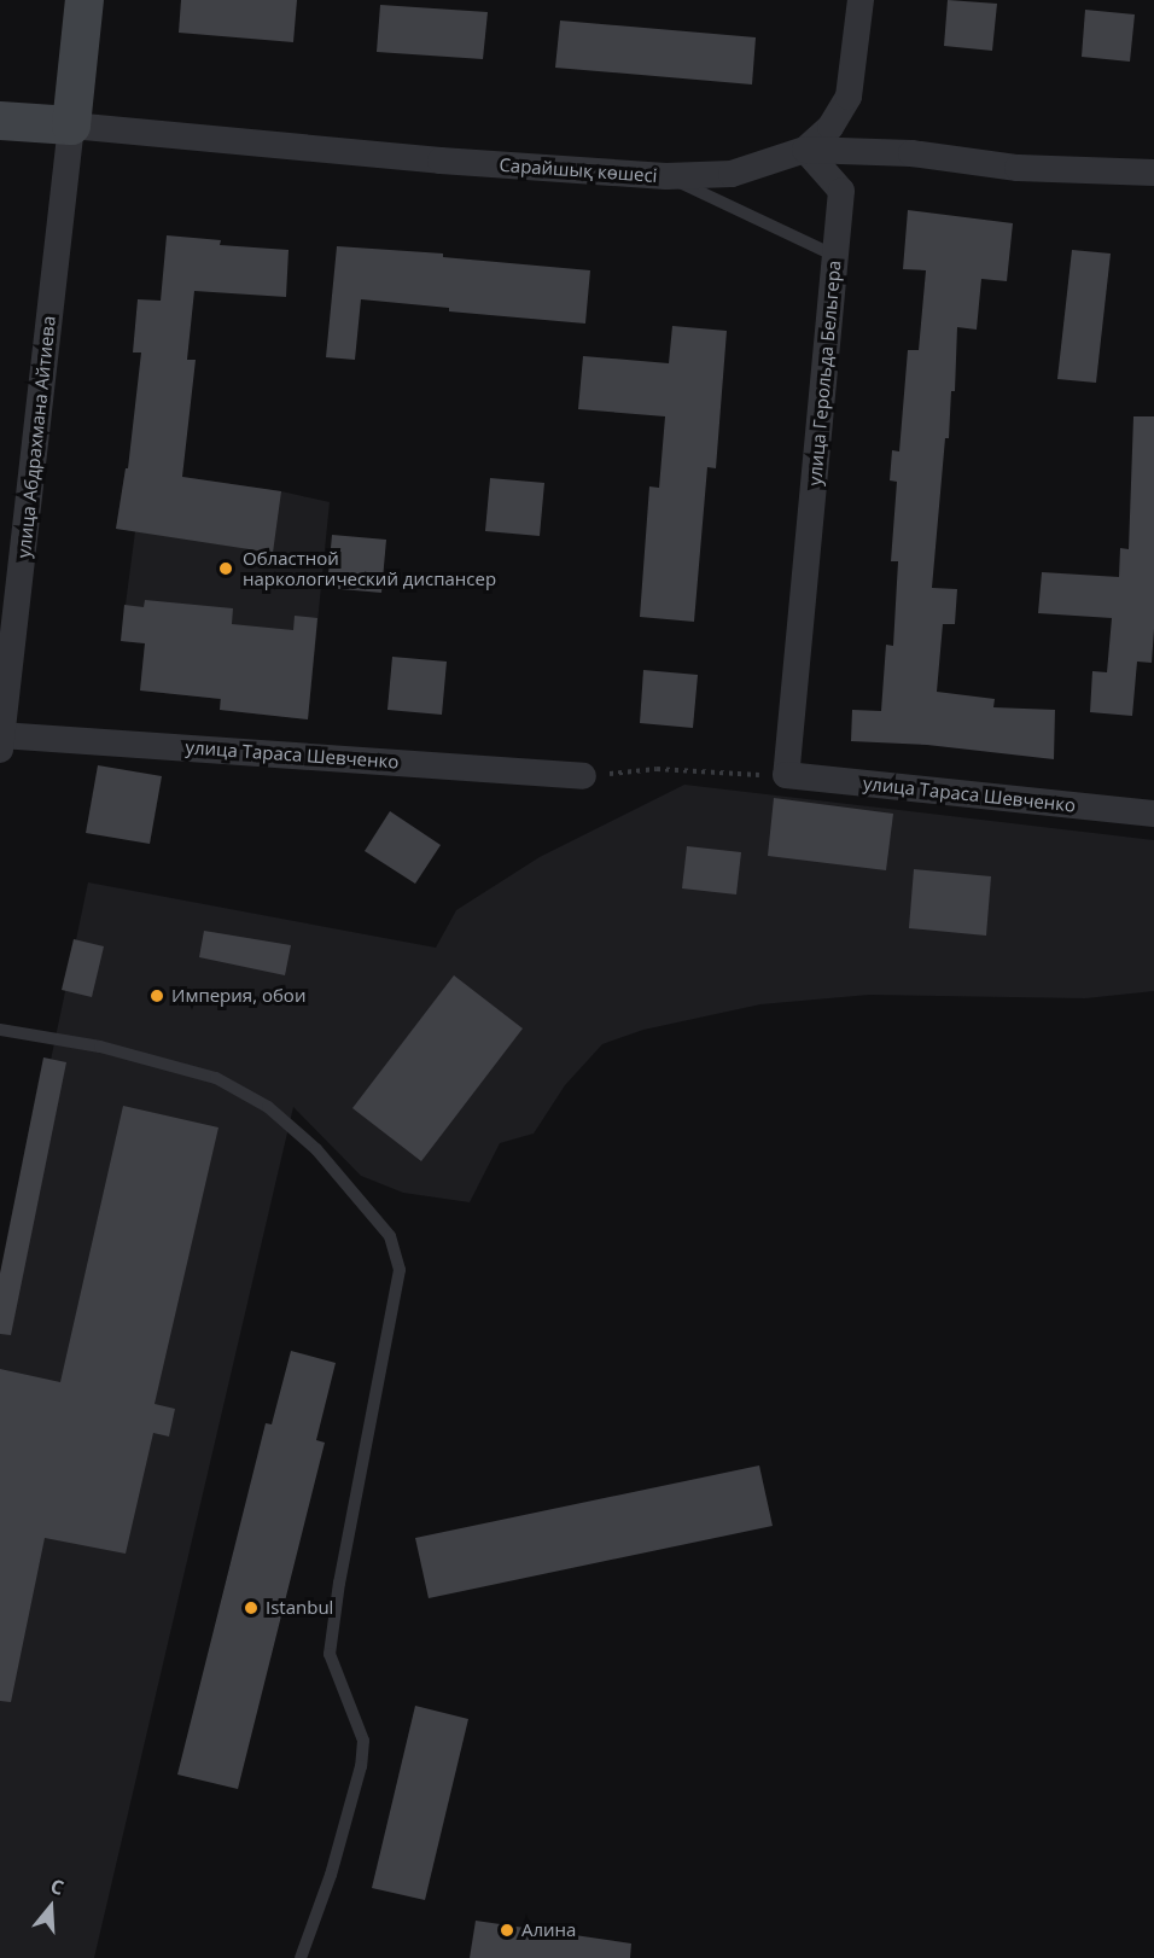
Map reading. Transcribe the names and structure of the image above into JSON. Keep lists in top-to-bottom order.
{
  "streets": {
    "street": [
      "Сарайшық көшесі",
      "улица Герольда Бельгера",
      "улица Абдрахмана Айтиева",
      "улица Тараса Шевченко"
    ]
  },
  "crossings": [
    ["Сарайшық көшесі", "улица Герольда Бельгера"],
    ["Сарайшық көшесі", "улица Абдрахмана Айтиева"],
    ["улица Герольда Бельгера", "улица Тараса Шевченко"],
    ["улица Абдрахмана Айтиева", "улица Тараса Шевченко"]
  ],
  "places": [
    "Областной наркологический диспансер",
    "Империя, обои",
    "Istanbul",
    "Алина"
  ],
  "north": "top"
}
